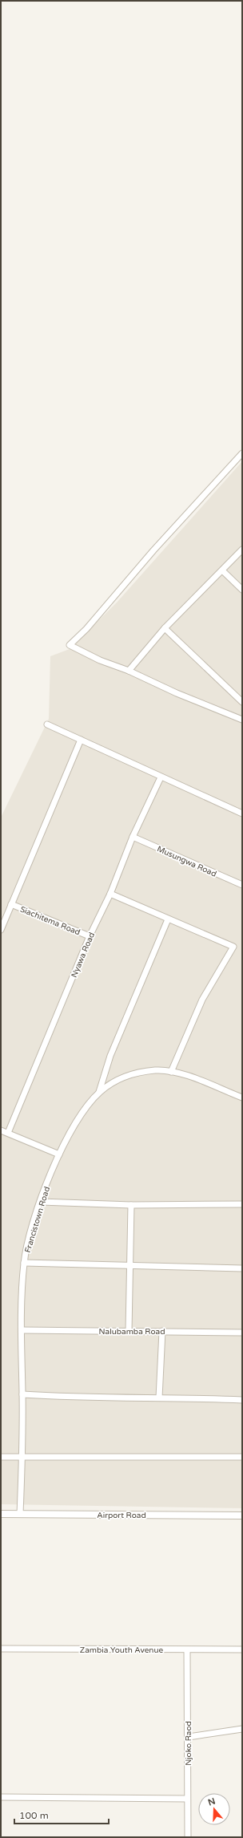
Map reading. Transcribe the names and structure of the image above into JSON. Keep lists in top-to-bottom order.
{
  "streets": {
    "street": [
      "Musungwa Road",
      "Siachitema Road",
      "Nyawa Road",
      "Francistown Road",
      "Nalubamba Road",
      "Airport Road",
      "Zambia Youth Avenue",
      "Njoko Raod"
    ]
  },
  "crossings": [
    ["Musungwa Road", "Nyawa Road"],
    ["Siachitema Road", "Nyawa Road"],
    ["Francistown Road", "Nalubamba Road"],
    ["Francistown Road", "Airport Road"],
    ["Zambia Youth Avenue", "Njoko Raod"]
  ],
  "scale_bar": "100 m",
  "north": "top"
}
